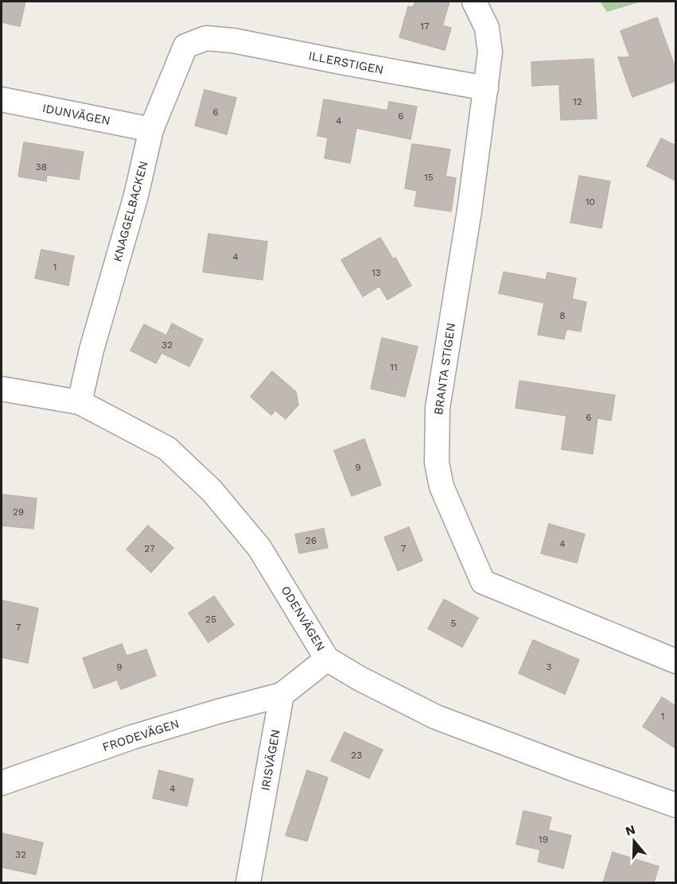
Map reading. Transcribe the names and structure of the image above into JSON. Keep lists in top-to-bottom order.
{
  "streets": {
    "street": [
      "ILLERSTIGEN",
      "IDUNVÄGEN",
      "KNAGGELBACKEN",
      "BRANTA STIGEN",
      "ODENVÄGEN",
      "FRODEVÄGEN",
      "IRISVÄGEN"
    ]
  },
  "crossings": [
    ["ILLERSTIGEN", "KNAGGELBACKEN"],
    ["ILLERSTIGEN", "BRANTA STIGEN"],
    ["IDUNVÄGEN", "KNAGGELBACKEN"],
    ["KNAGGELBACKEN", "ODENVÄGEN"],
    ["FRODEVÄGEN", "IRISVÄGEN"]
  ],
  "house_numbers": [
    "17",
    "12",
    "6",
    "6",
    "4",
    "38",
    "15",
    "10",
    "4",
    "1",
    "13",
    "8",
    "32",
    "11",
    "6",
    "9",
    "29",
    "26",
    "4",
    "27",
    "7",
    "25",
    "5",
    "7",
    "9",
    "3",
    "1",
    "23",
    "4",
    "19",
    "32"
  ],
  "north": "top"
}
